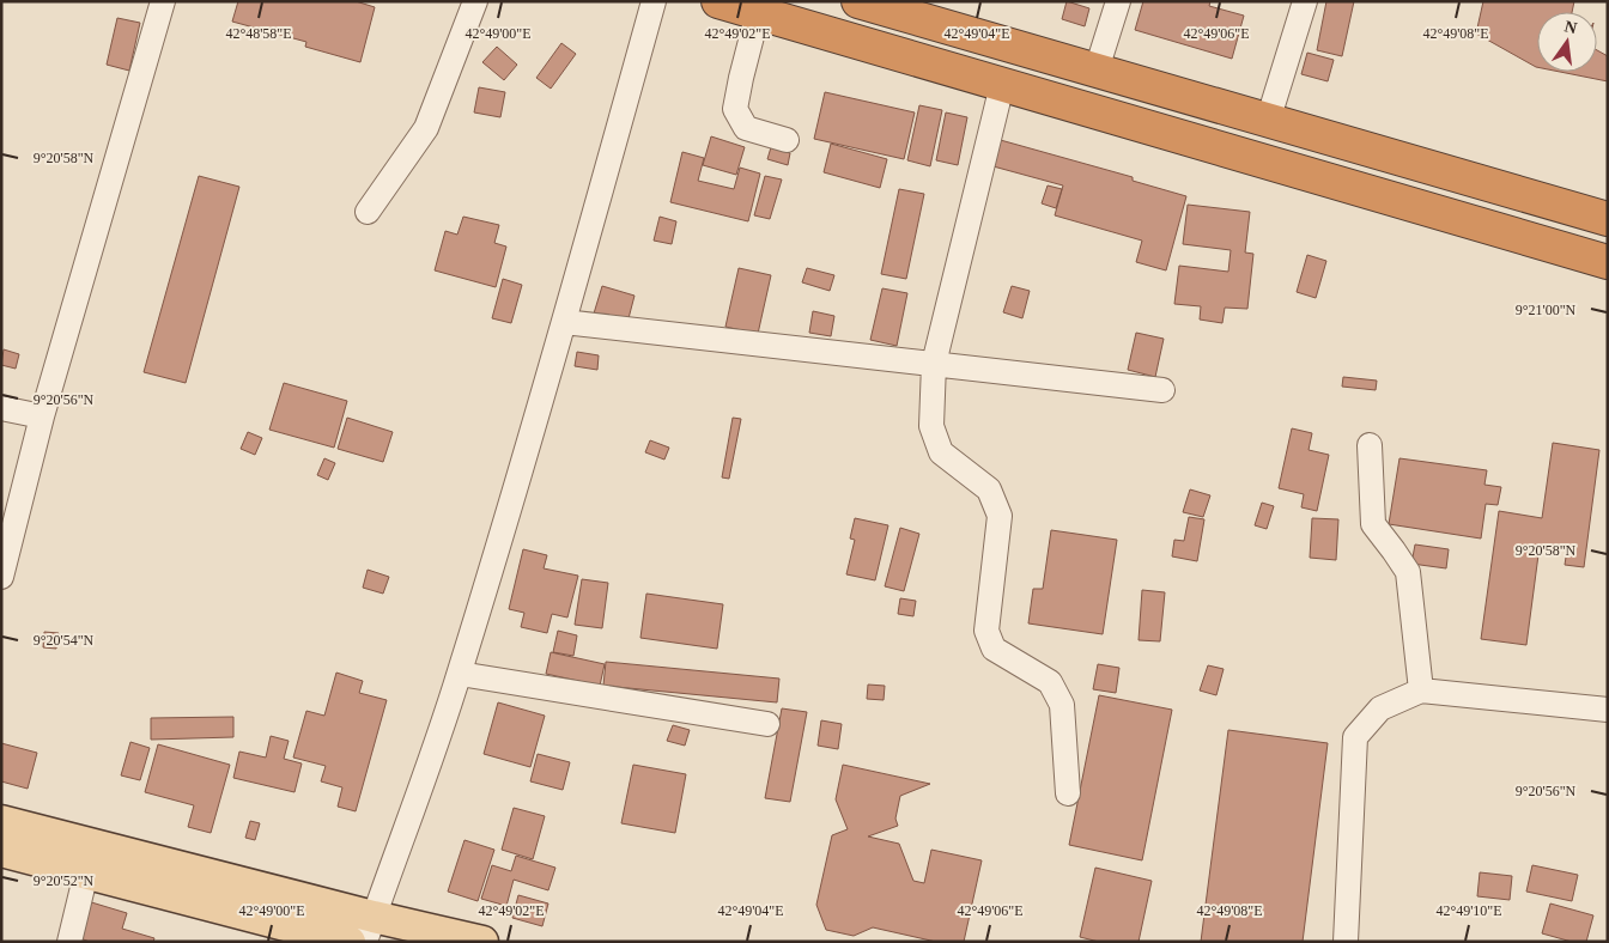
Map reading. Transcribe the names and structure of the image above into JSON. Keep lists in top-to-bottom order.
{
  "north": "top",
  "coordinates": [
    "42°48'58\"E",
    "42°49'00\"E",
    "42°49'02\"E",
    "42°49'04\"E",
    "42°49'06\"E",
    "42°49'08\"E",
    "9°20'58\"N",
    "9°21'00\"N",
    "9°20'56\"N",
    "9°20'54\"N",
    "9°20'52\"N",
    "42°49'10\"E"
  ]
}
